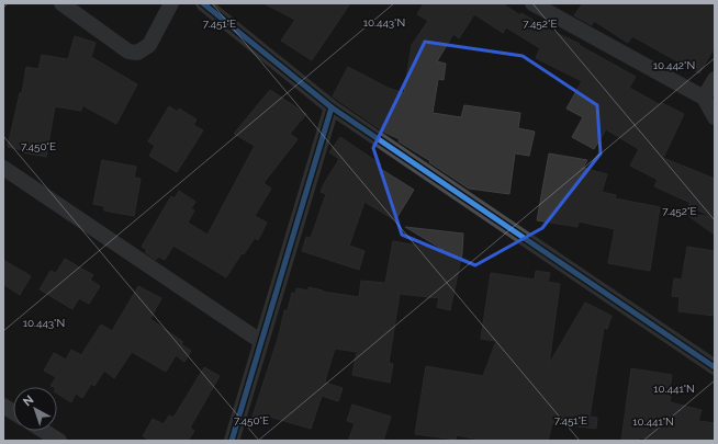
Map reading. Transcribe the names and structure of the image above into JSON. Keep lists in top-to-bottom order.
{
  "north": "top left",
  "coordinates": [
    "10.443°N",
    "7.451°E",
    "7.452°E",
    "10.442°N",
    "7.450°E",
    "10.441°N"
  ]
}
